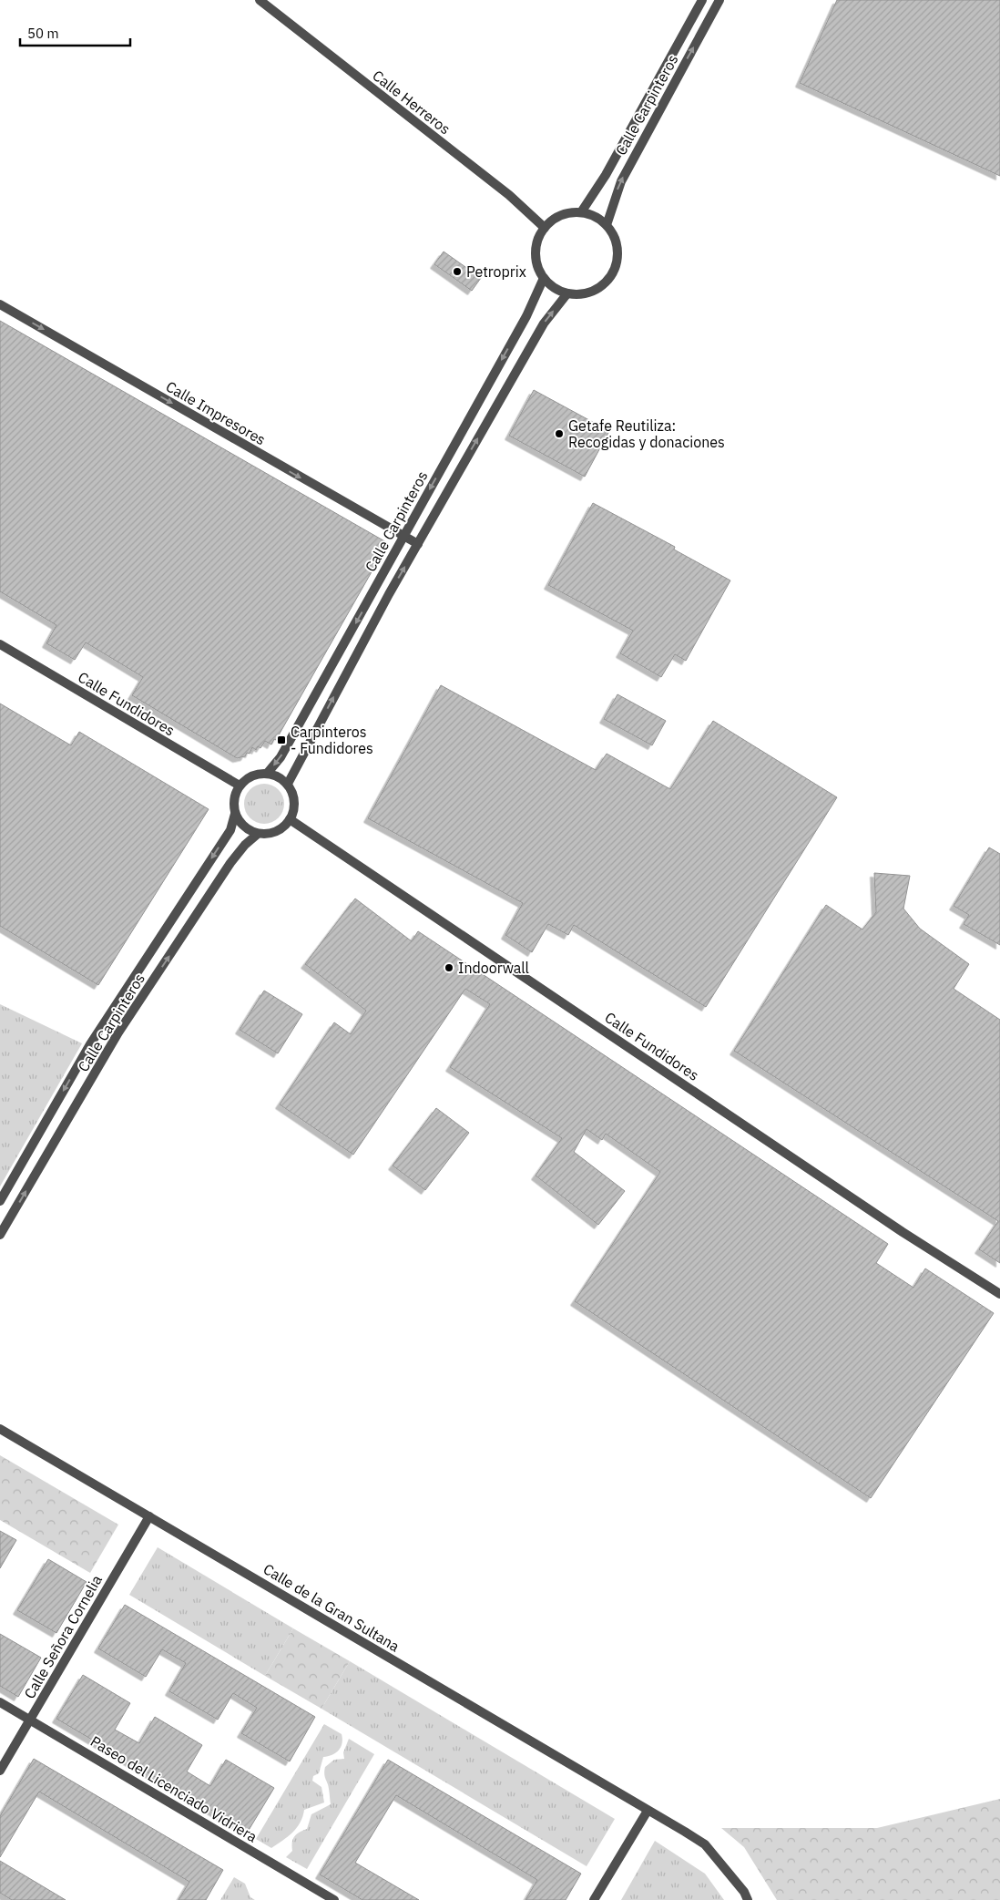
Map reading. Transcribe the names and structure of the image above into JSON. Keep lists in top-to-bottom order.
{
  "streets": {
    "street": [
      "Calle Herreros",
      "Calle Carpinteros",
      "Calle Impresores",
      "Calle Fundidores",
      "Calle de la Gran Sultana",
      "Calle Señora Cornelia",
      "Paseo del Licenciado Vidriera"
    ]
  },
  "crossings": [
    ["Calle Herreros", "Calle Carpinteros"],
    ["Calle Carpinteros", "Calle Impresores"],
    ["Calle Carpinteros", "Calle Fundidores"],
    ["Calle de la Gran Sultana", "Calle Señora Cornelia"],
    ["Calle Señora Cornelia", "Paseo del Licenciado Vidriera"]
  ],
  "one_way": ["Calle Impresores"],
  "places": {
    "other": ["Petroprix", "Getafe Reutiliza: Recogidas y donaciones", "Indoorwall"],
    "transit": ["Carpinteros - Fundidores"]
  },
  "scale_bar": "50 m"
}
